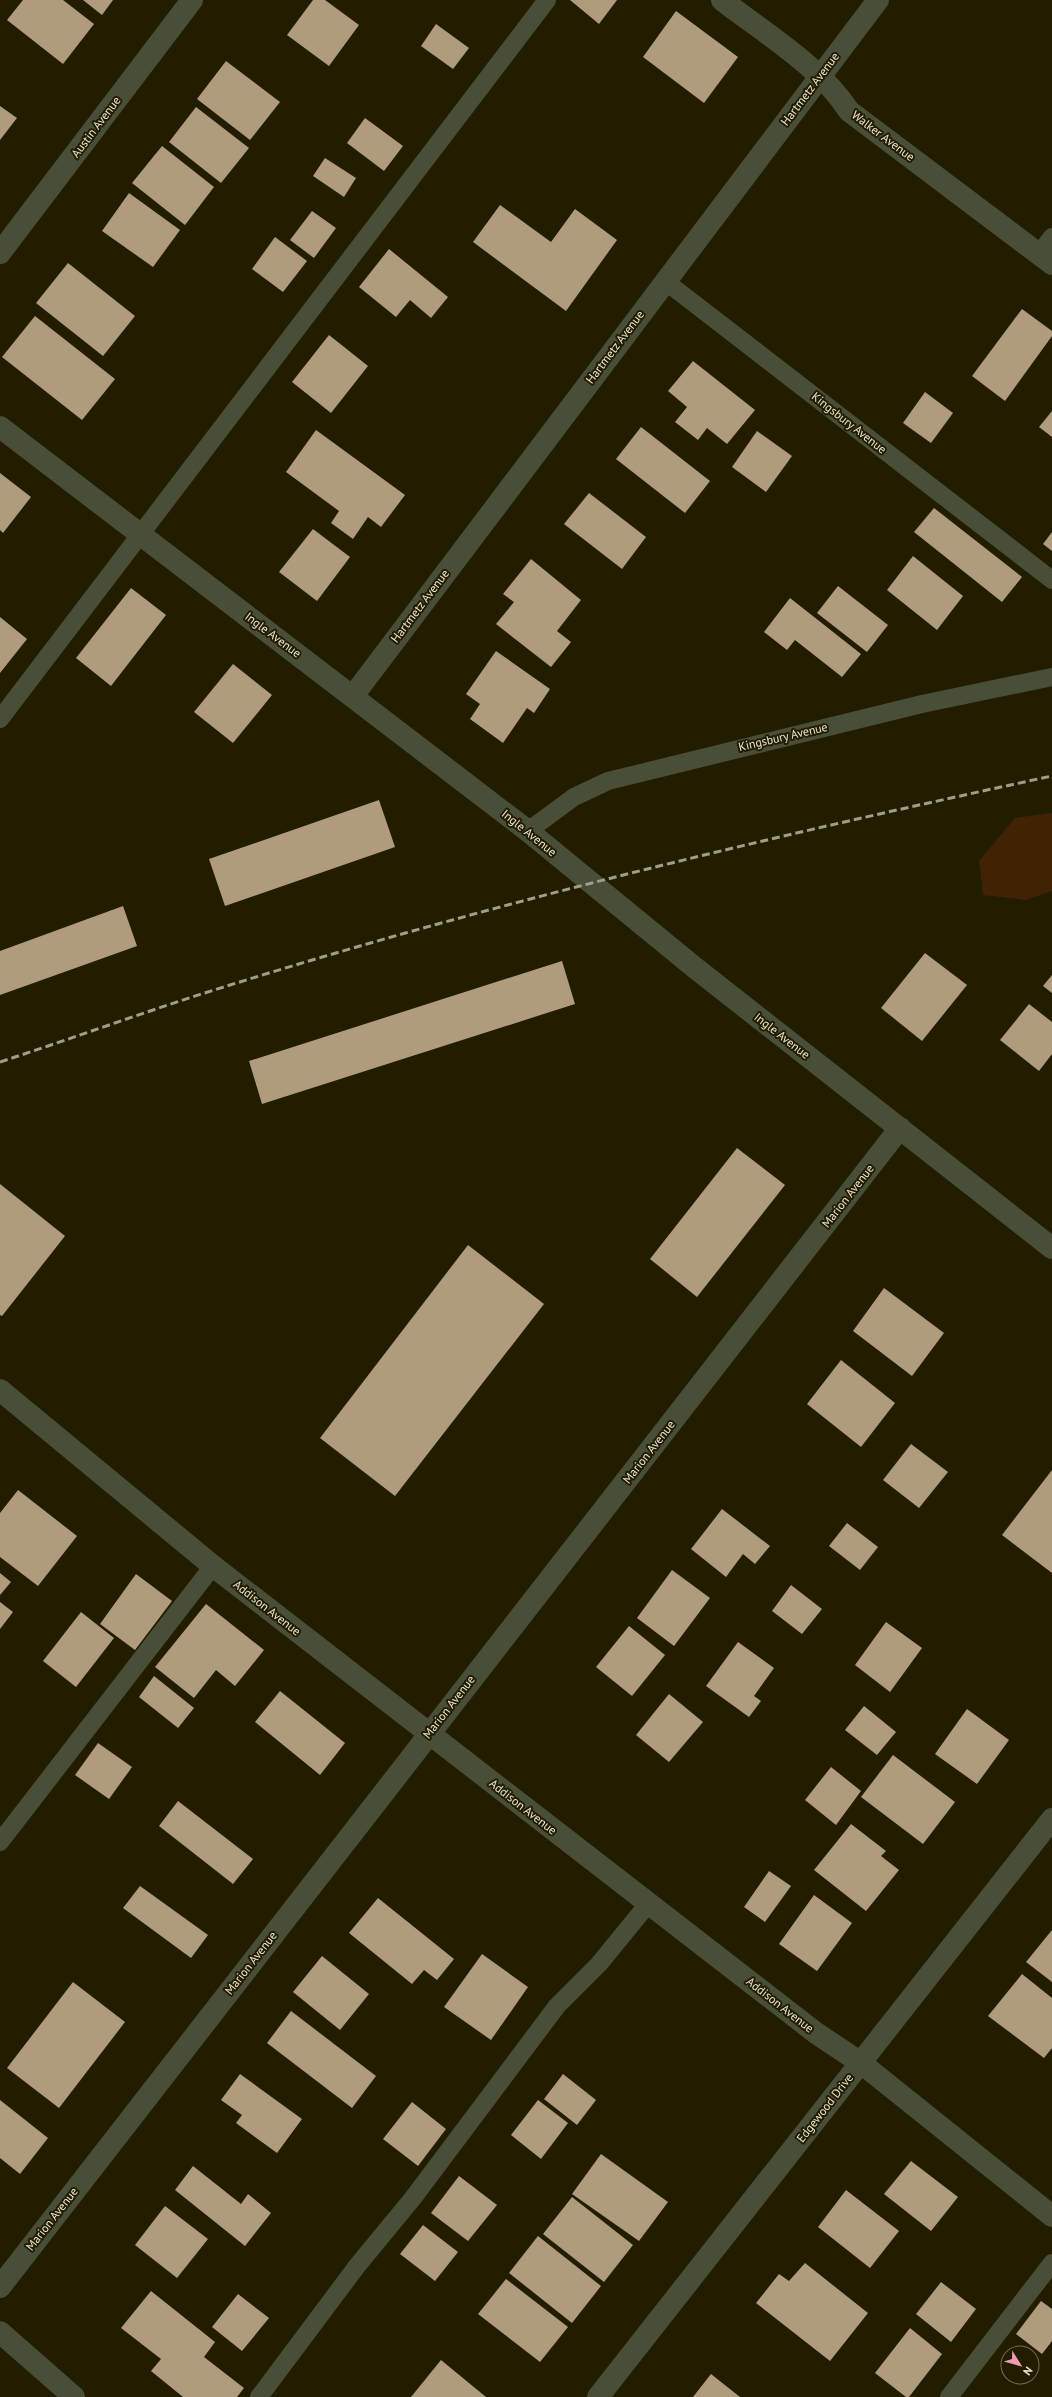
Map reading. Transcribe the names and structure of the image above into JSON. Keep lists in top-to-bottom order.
{
  "streets": {
    "street": [
      "Hartmetz Avenue",
      "Austin Avenue",
      "Walker Avenue",
      "Ingle Avenue",
      "Marion Avenue",
      "Addison Avenue",
      "Edgewood Drive"
    ],
    "lane": ["Kingsbury Avenue"]
  },
  "crossings": [
    ["Hartmetz Avenue", "Walker Avenue"],
    ["Hartmetz Avenue", "Kingsbury Avenue"],
    ["Hartmetz Avenue", "Ingle Avenue"],
    ["Kingsbury Avenue", "Ingle Avenue"],
    ["Ingle Avenue", "Marion Avenue"],
    ["Marion Avenue", "Addison Avenue"],
    ["Addison Avenue", "Edgewood Drive"]
  ],
  "north": "bottom right"
}
